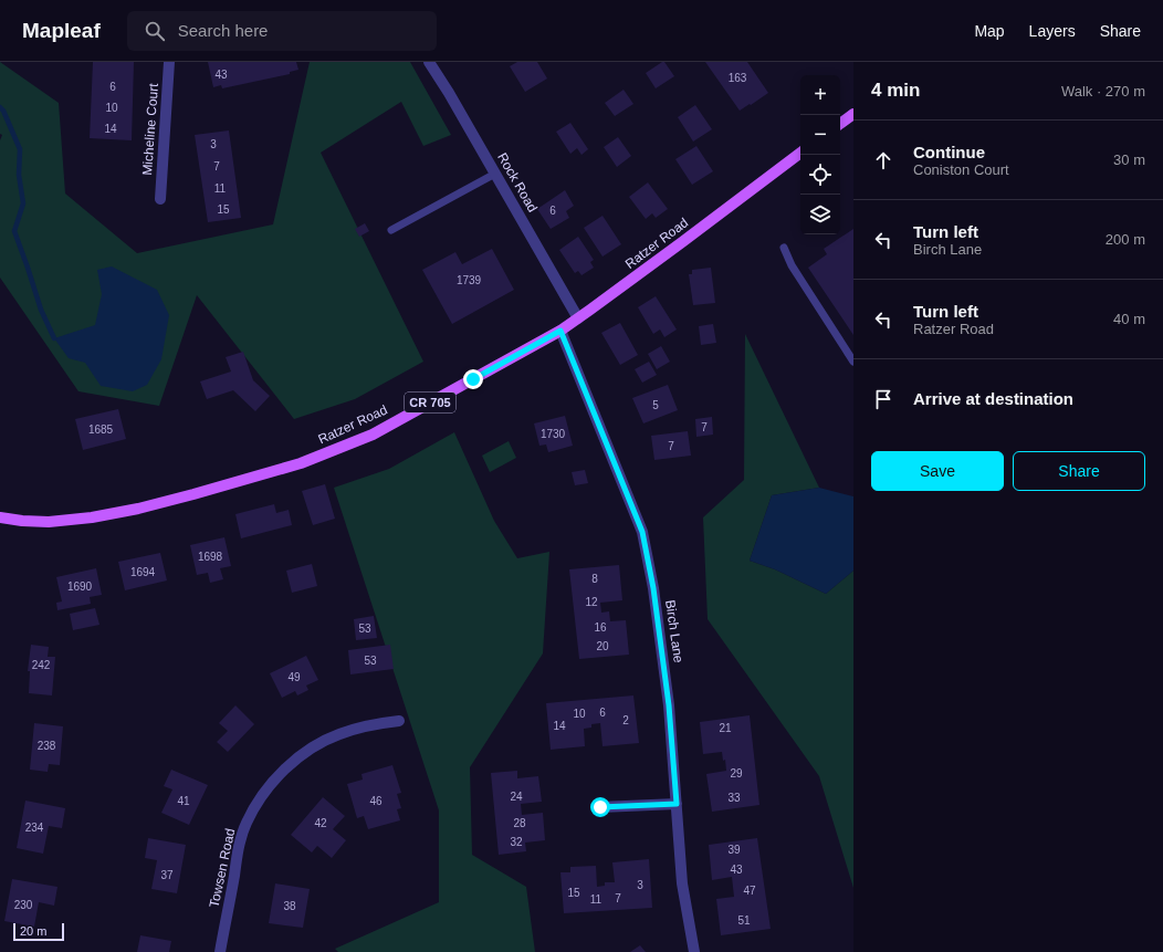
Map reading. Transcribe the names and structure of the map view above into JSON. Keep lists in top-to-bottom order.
{
  "streets": {
    "main road": ["Ratzer Road", "CR 705"],
    "street": [
      "Micheline Court",
      "Rock Road",
      "Birch Lane",
      "Towsen Road"
    ]
  },
  "crossings": [
    ["Rock Road", "Ratzer Road"],
    ["Ratzer Road", "Birch Lane"]
  ],
  "house_numbers": [
    "43",
    "163",
    "6",
    "10",
    "14",
    "3",
    "7",
    "11",
    "15",
    "6",
    "1739",
    "5",
    "7",
    "1685",
    "1730",
    "7",
    "1698",
    "1694",
    "8",
    "1690",
    "12",
    "16",
    "53",
    "20",
    "53",
    "242",
    "49",
    "6",
    "10",
    "2",
    "14",
    "21",
    "238",
    "29",
    "24",
    "33",
    "41",
    "46",
    "42",
    "28",
    "234",
    "32",
    "39",
    "43",
    "37",
    "3",
    "47",
    "15",
    "7",
    "11",
    "230",
    "38",
    "51"
  ],
  "scale_bar": "20 m",
  "page": {
    "header": "Mapleaf",
    "search": "Search here",
    "nav": ["Map", "Layers", "Share"],
    "heading": ["4 min", "Walk · 270 m"],
    "map_buttons": ["+", "−"],
    "list": [
      ["Continue", "Coniston Court", "30 m"],
      ["Turn left", "Birch Lane", "200 m"],
      ["Turn left", "Ratzer Road", "40 m"],
      "Arrive at destination"
    ],
    "buttons": ["Save", "Share"],
    "scale": "20 m"
  }
}
